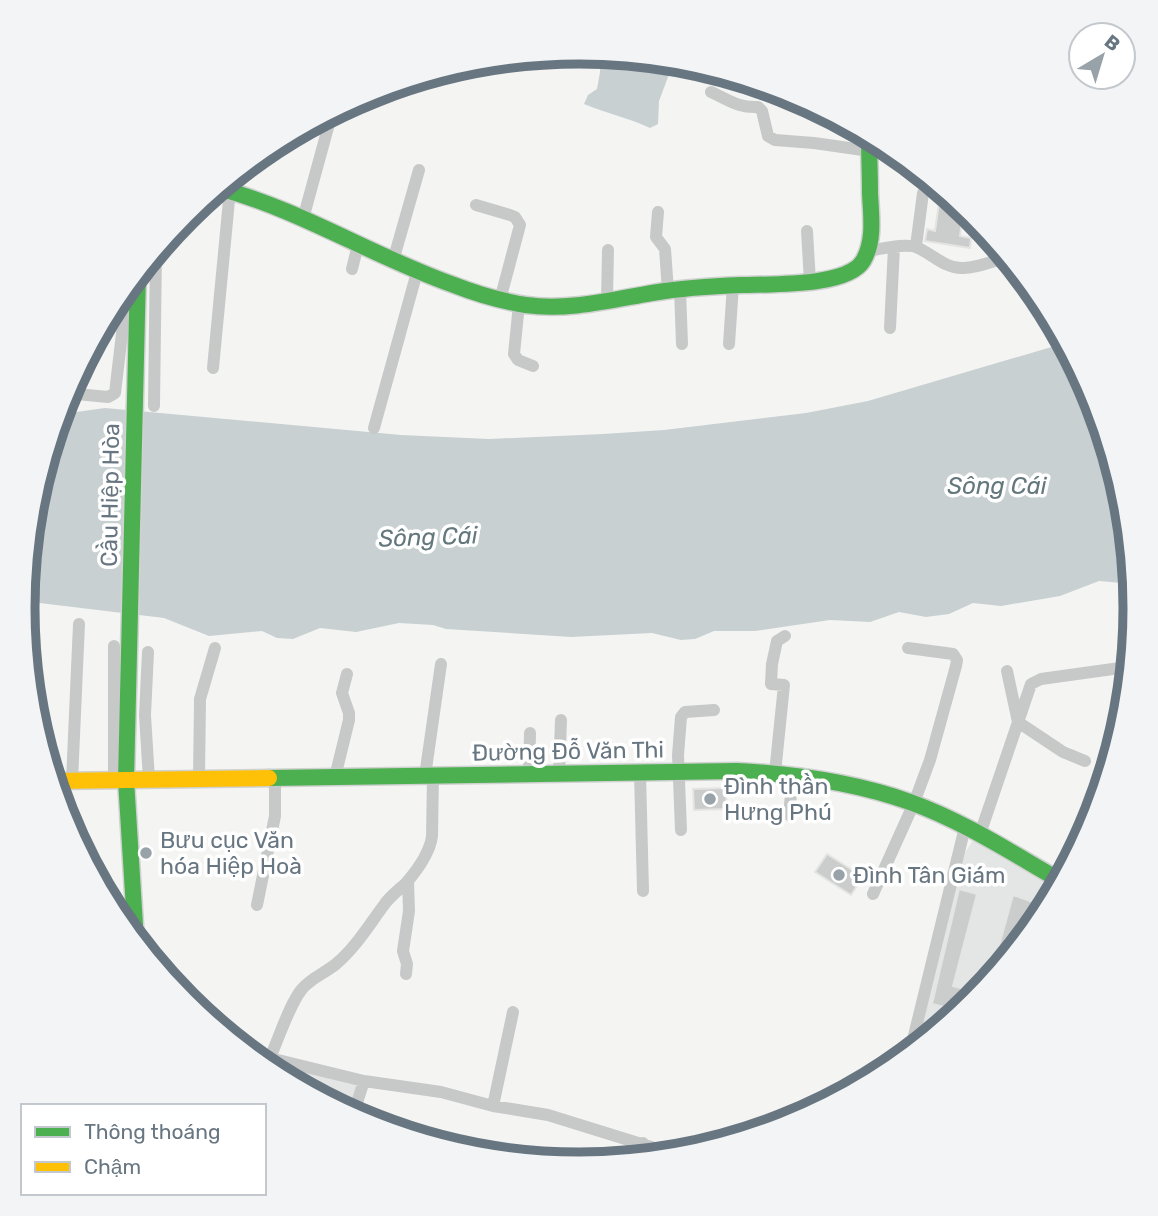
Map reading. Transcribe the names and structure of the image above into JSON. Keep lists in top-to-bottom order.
{
  "streets": {
    "main road": ["Cầu Hiệp Hòa", "Đường Đỗ Văn Thi"]
  },
  "crossings": [
    ["Cầu Hiệp Hòa", "Đường Đỗ Văn Thi"]
  ],
  "water": ["Sông Cái"],
  "places": ["Đình thần Hưng Phú", "Bưu cục Văn hóa Hiệp Hoà", "Đình Tân Giám"],
  "legend": ["Thông thoáng", "Chậm"],
  "north": "top right"
}
